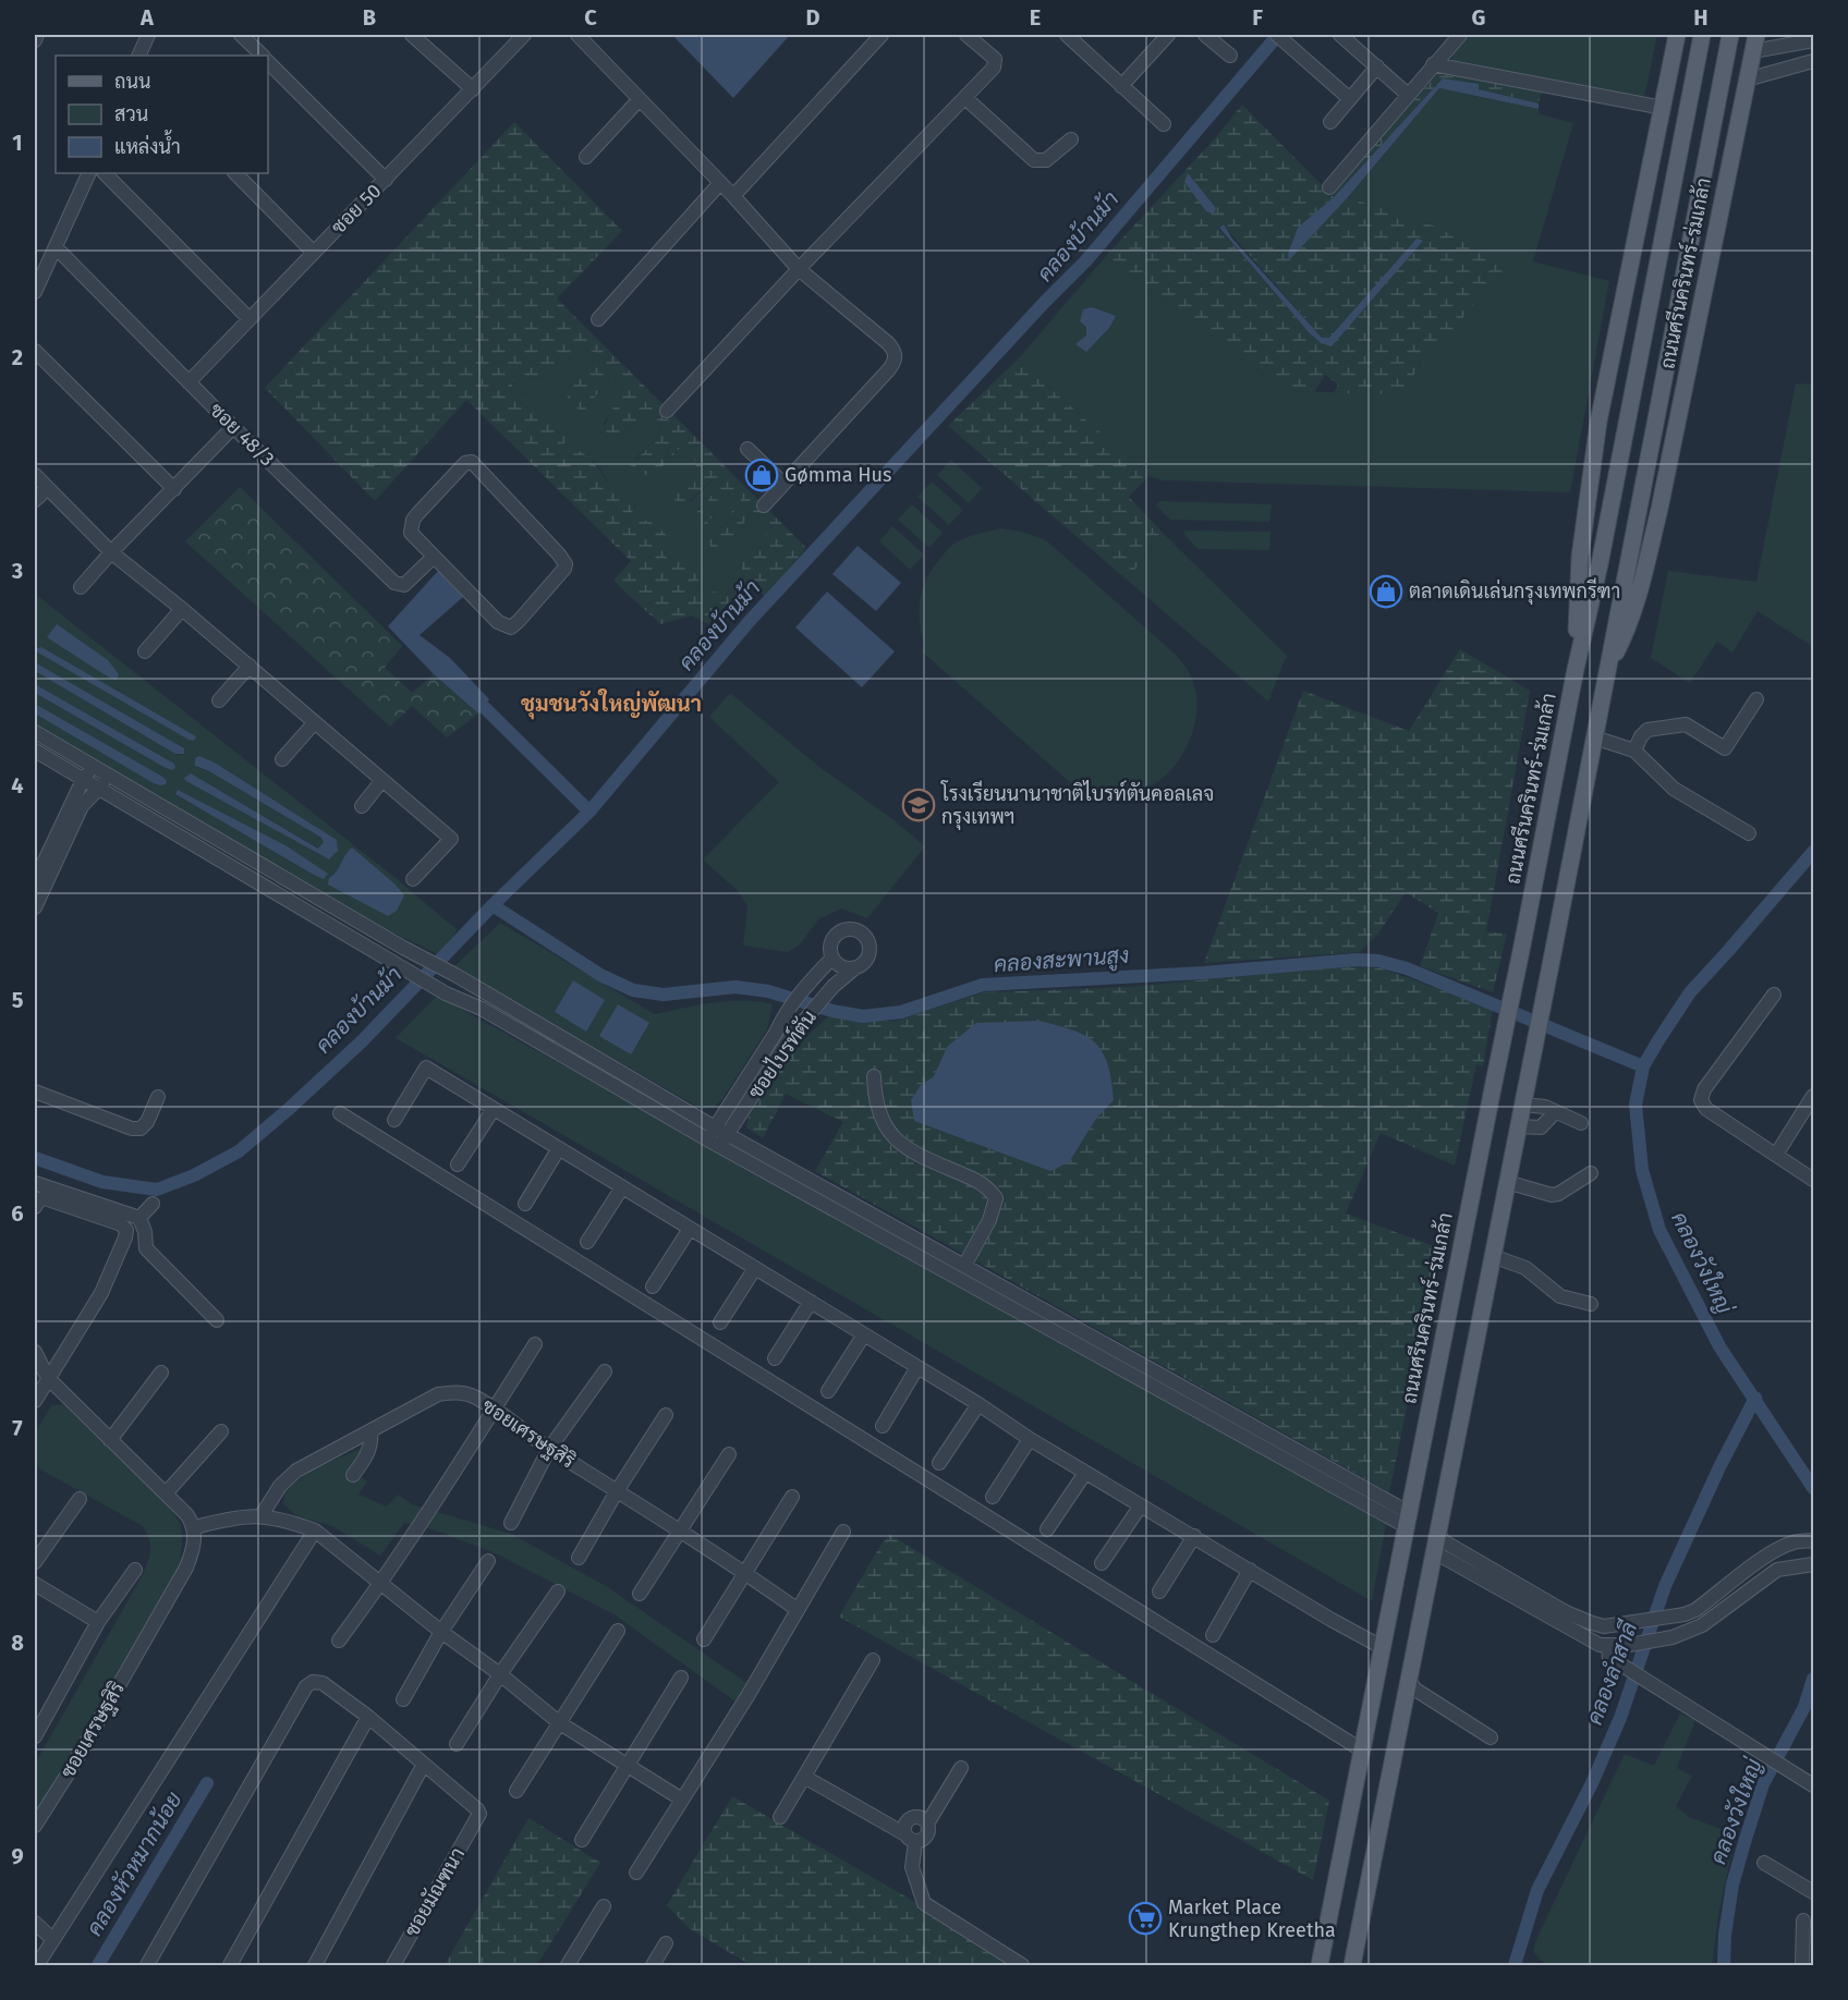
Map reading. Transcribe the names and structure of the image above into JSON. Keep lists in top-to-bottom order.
{
  "streets": {
    "main road": ["ถนนศรีนครินทร์-ร่มเกล้า"],
    "street": [
      "ซอย 50",
      "ซอย 48/3",
      "ซอยไบรท์ตัน",
      "ซอยเศรษฐสิริ",
      "ซอยมัณฑนา"
    ]
  },
  "crossings": [
    ["ซอย 50", "ซอย 48/3"]
  ],
  "districts": ["ชุมชนวังใหญ่พัฒนา"],
  "water": [
    "คลองบ้านม้า",
    "คลองสะพานสูง",
    "คลองวังใหญ่",
    "คลองลำสาลี",
    "คลองหัวหมากน้อย"
  ],
  "places": {
    "shop": ["Gømma Hus", "ตลาดเดินเล่นกรุงเทพกรีฑา"],
    "school or university": ["โรงเรียนนานาชาติไบรท์ตันคอลเลจ กรุงเทพฯ"],
    "supermarket": ["Market Place Krungthep Kreetha"]
  },
  "legend": ["ถนน", "สวน", "แหล่งน้ำ"],
  "grid": {
    "columns": [
      "A",
      "B",
      "C",
      "D",
      "E",
      "F",
      "G",
      "H"
    ],
    "rows": [
      "1",
      "2",
      "3",
      "4",
      "5",
      "6",
      "7",
      "8",
      "9"
    ]
  }
}
